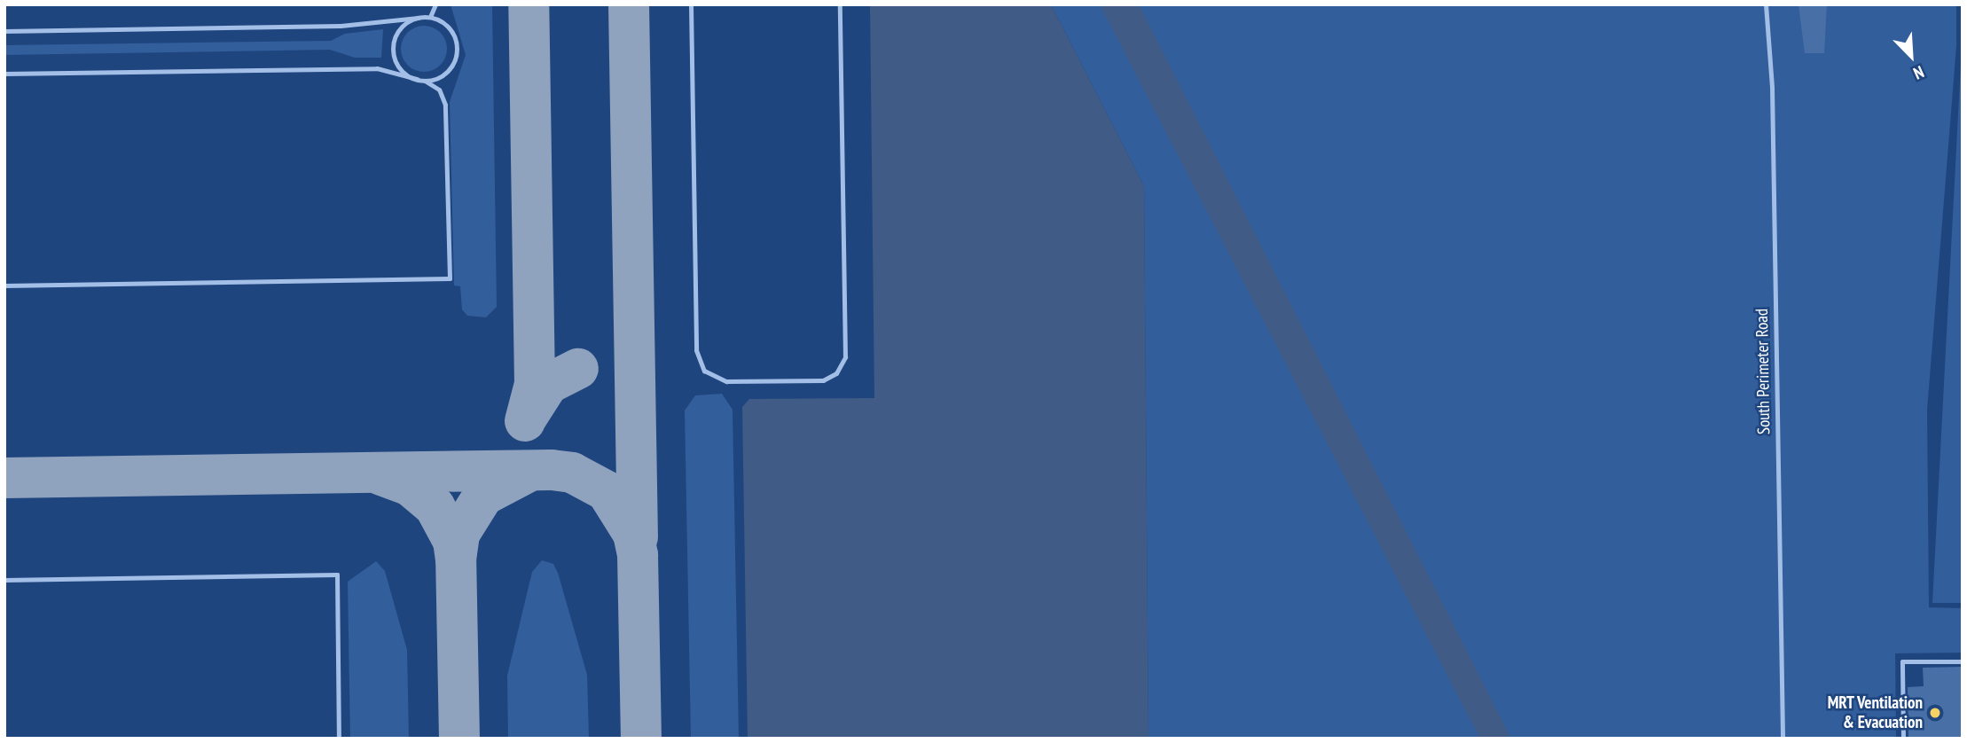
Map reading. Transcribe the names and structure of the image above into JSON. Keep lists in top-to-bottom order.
{
  "streets": {
    "lane": ["South Perimeter Road"]
  },
  "places": ["MRT Ventilation & Evacuation"],
  "north": "bottom right"
}
